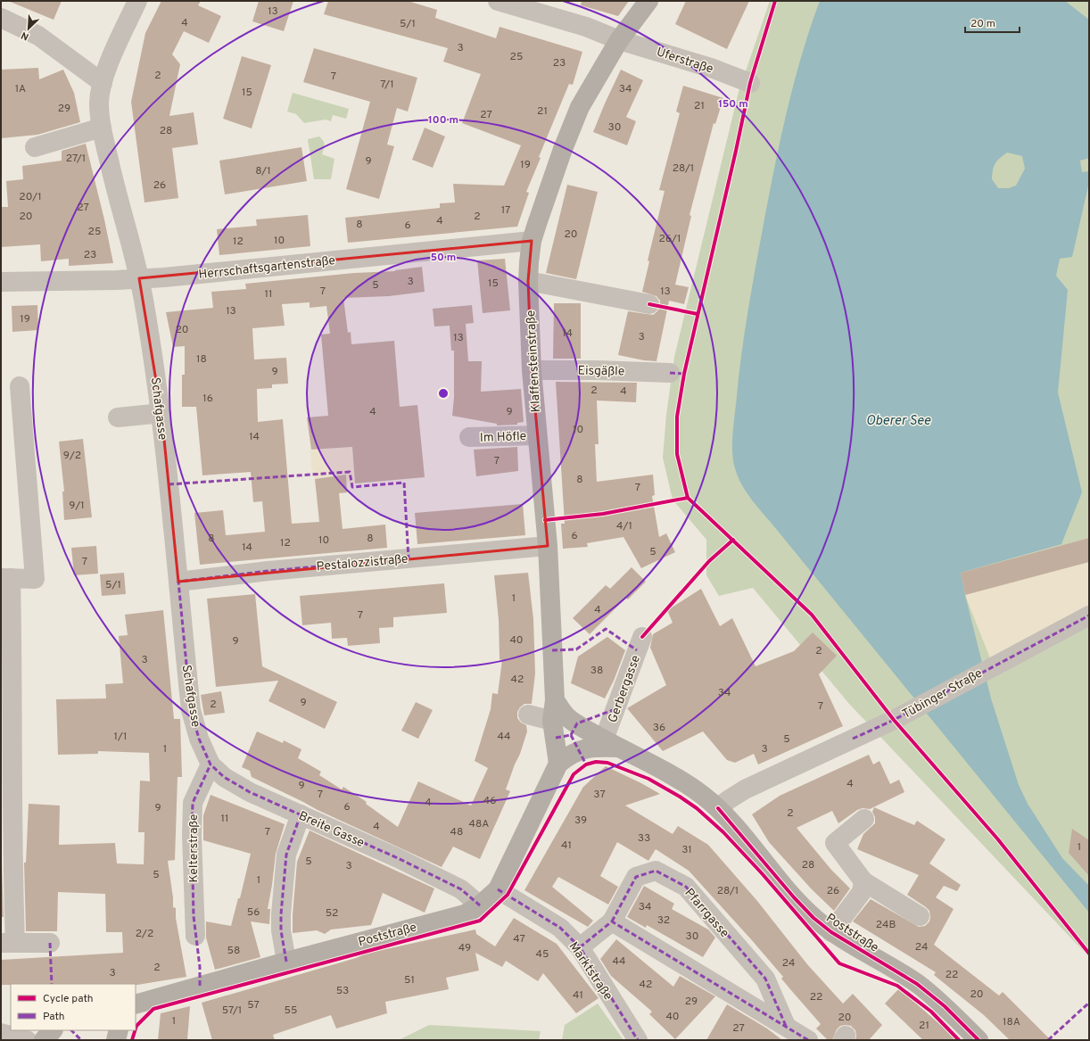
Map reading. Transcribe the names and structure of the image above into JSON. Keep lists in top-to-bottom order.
{
  "streets": {
    "main road": ["Klaffensteinstraße", "Poststraße"],
    "street": [
      "Uferstraße",
      "Herrschaftsgartenstraße",
      "Eisgäßle",
      "Schafgasse",
      "Im Höfle",
      "Pestalozzistraße",
      "Gerbergasse",
      "Tübinger Straße",
      "Breite Gasse",
      "Kelterstraße",
      "Pfarrgasse",
      "Marktstraße"
    ]
  },
  "crossings": [
    ["Uferstraße", "Klaffensteinstraße"],
    ["Herrschaftsgartenstraße", "Klaffensteinstraße"],
    ["Herrschaftsgartenstraße", "Schafgasse"],
    ["Klaffensteinstraße", "Eisgäßle"],
    ["Klaffensteinstraße", "Im Höfle"],
    ["Klaffensteinstraße", "Pestalozzistraße"],
    ["Klaffensteinstraße", "Poststraße"],
    ["Schafgasse", "Pestalozzistraße"],
    ["Schafgasse", "Breite Gasse"],
    ["Gerbergasse", "Poststraße"],
    ["Tübinger Straße", "Poststraße"],
    ["Breite Gasse", "Kelterstraße"],
    ["Breite Gasse", "Poststraße"],
    ["Pfarrgasse", "Marktstraße"],
    ["Poststraße", "Marktstraße"]
  ],
  "water": ["Oberer See"],
  "house_numbers": [
    "13",
    "4",
    "5/1",
    "3",
    "25",
    "23",
    "2",
    "7",
    "7/1",
    "1A",
    "34",
    "15",
    "21",
    "29",
    "21",
    "27",
    "30",
    "28",
    "27/1",
    "9",
    "19",
    "28/1",
    "8/1",
    "26",
    "20/1",
    "27",
    "17",
    "20",
    "2",
    "4",
    "8",
    "6",
    "25",
    "20",
    "26/1",
    "10",
    "12",
    "23",
    "3",
    "15",
    "5",
    "7",
    "13",
    "11",
    "13",
    "19",
    "20",
    "14",
    "3",
    "13",
    "18",
    "9",
    "2",
    "4",
    "16",
    "4",
    "9",
    "10",
    "14",
    "9/2",
    "7",
    "8",
    "7",
    "9/1",
    "4/1",
    "6",
    "8",
    "8",
    "10",
    "12",
    "14",
    "5",
    "7",
    "5/1",
    "1",
    "4",
    "7",
    "40",
    "9",
    "2",
    "3",
    "38",
    "42",
    "34",
    "9",
    "2",
    "7",
    "36",
    "1/1",
    "44",
    "5",
    "1",
    "3",
    "4",
    "9",
    "7",
    "37",
    "46",
    "4",
    "6",
    "9",
    "2",
    "11",
    "39",
    "48A",
    "4",
    "7",
    "48",
    "33",
    "41",
    "1",
    "31",
    "5",
    "28",
    "3",
    "5",
    "1",
    "28/1",
    "26",
    "34",
    "56",
    "52",
    "32",
    "24B",
    "2/2",
    "30",
    "47",
    "24",
    "49",
    "58",
    "45",
    "44",
    "24",
    "2",
    "3",
    "22",
    "51",
    "42",
    "53",
    "20",
    "41",
    "22",
    "29",
    "57",
    "57/1",
    "55",
    "40",
    "20",
    "1",
    "18A",
    "21",
    "27"
  ],
  "legend": ["Cycle path", "Path"],
  "scale_bar": "20 m",
  "north": "bottom left",
  "rings": ["150 m", "100 m", "50 m"]
}
